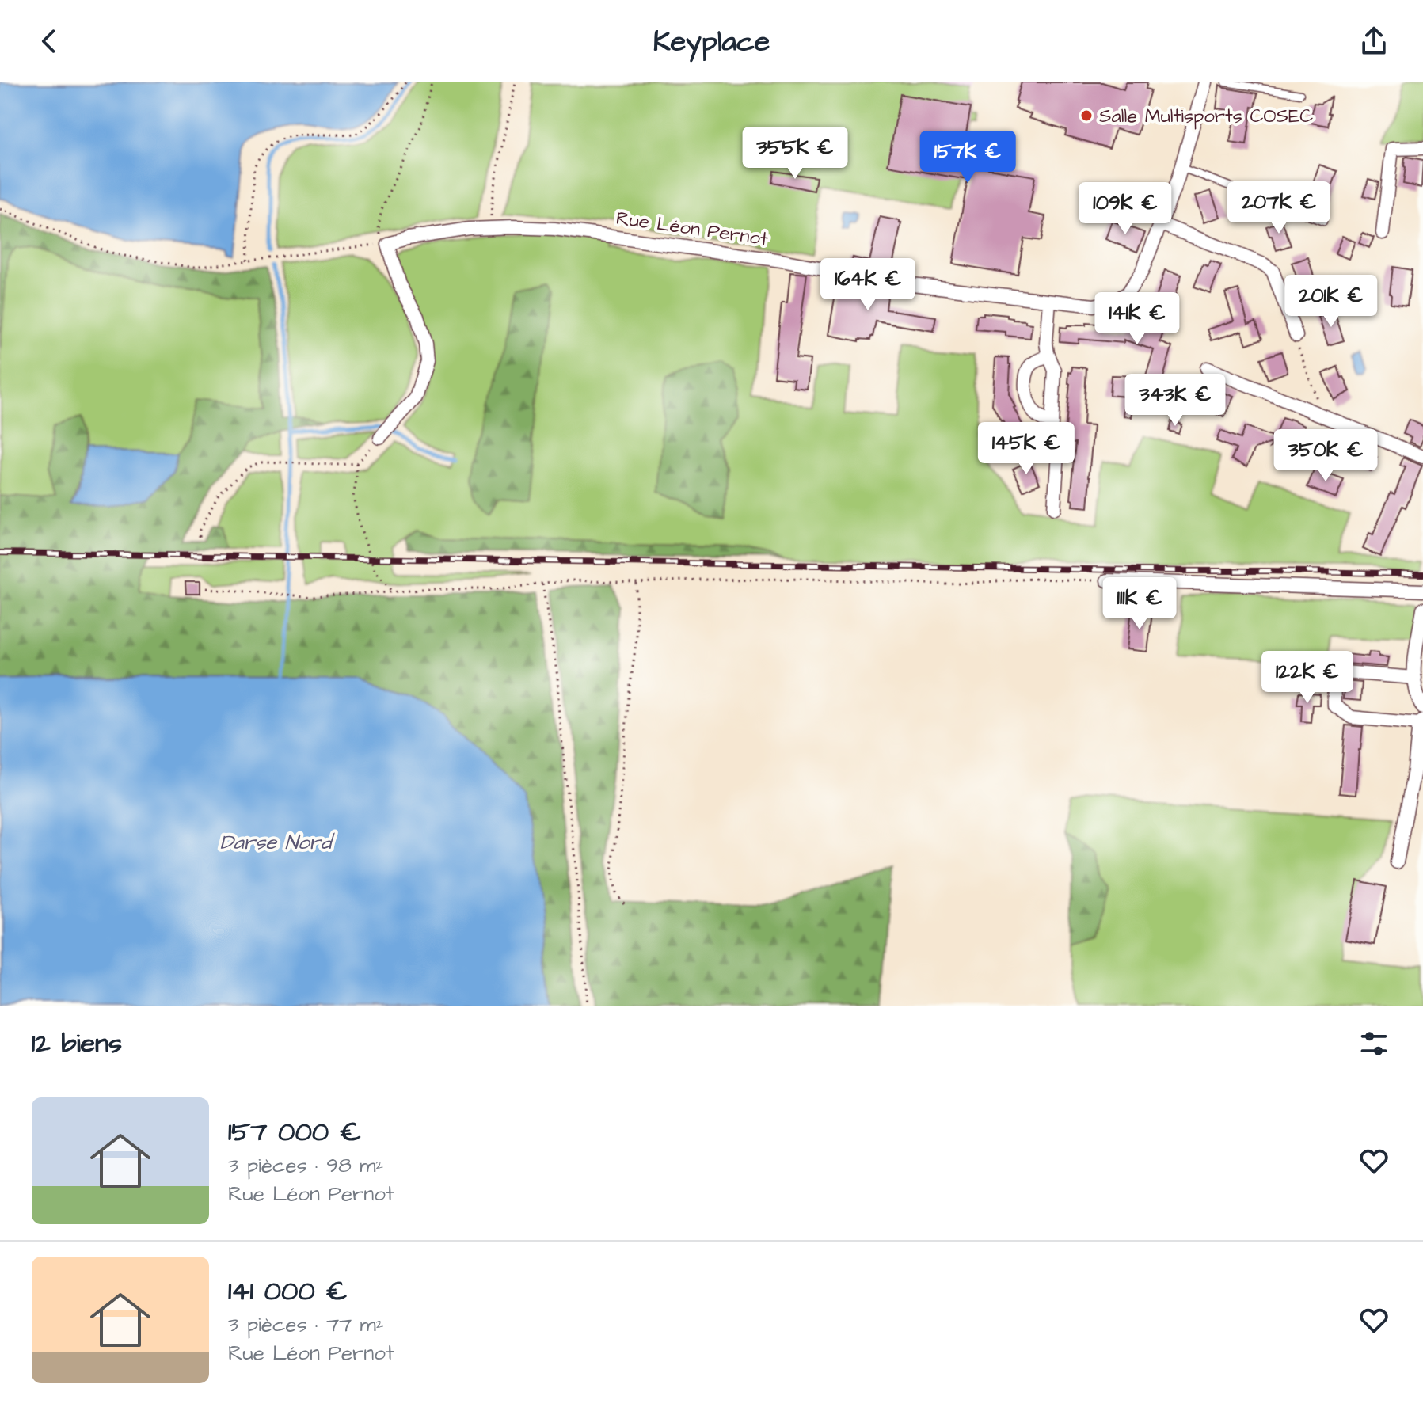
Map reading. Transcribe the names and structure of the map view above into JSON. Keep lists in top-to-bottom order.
{
  "streets": {
    "street": ["Rue Léon Pernot"]
  },
  "water": ["Darse Nord"],
  "places": ["Salle Multisports COSEC"],
  "page": {
    "header": "Keyplace",
    "price": [
      "355K €",
      "157K €",
      "207K €",
      "109K €",
      "164K €",
      "201K €",
      "141K €",
      "343K €",
      "145K €",
      "350K €",
      "111K €",
      "122K €"
    ],
    "heading": "12 biens",
    "list": [
      {
        "name": "157 000 €",
        "note": "3 pièces · 98 m² · Rue Léon Pernot"
      },
      {
        "name": "141 000 €",
        "note": "3 pièces · 77 m² · Rue Léon Pernot"
      }
    ]
  }
}
